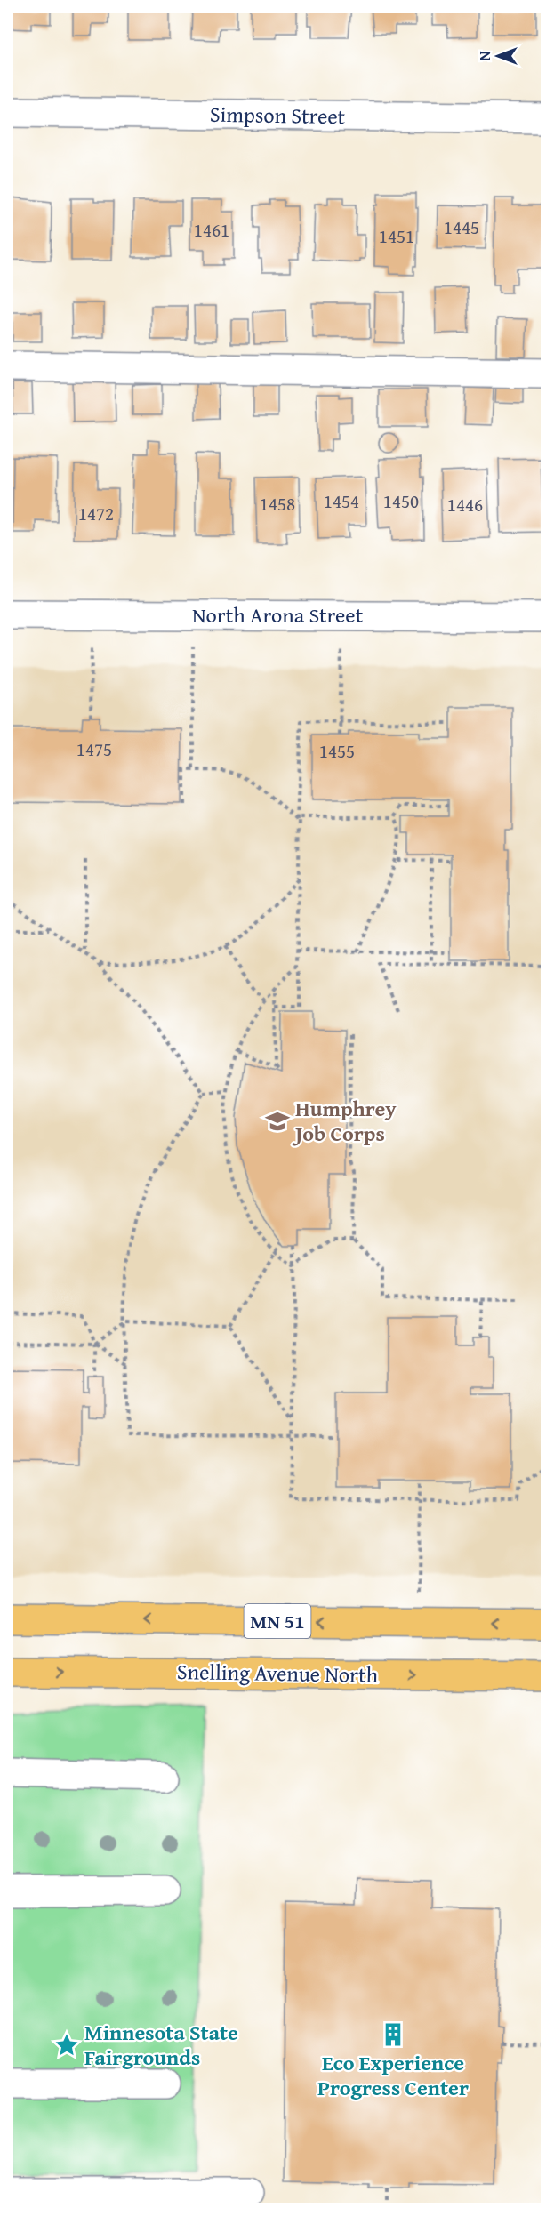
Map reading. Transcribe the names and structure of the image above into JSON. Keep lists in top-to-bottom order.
{
  "streets": {
    "main road": ["MN 51", "Snelling Avenue North"],
    "street": ["Simpson Street", "North Arona Street"]
  },
  "places": {
    "school or university": ["Humphrey Job Corps"],
    "building": ["Eco Experience Progress Center"],
    "place": ["Minnesota State Fairgrounds"]
  },
  "house_numbers": [
    "1445",
    "1461",
    "1451",
    "1454",
    "1450",
    "1458",
    "1446",
    "1472",
    "1475",
    "1455"
  ],
  "north": "left"
}
